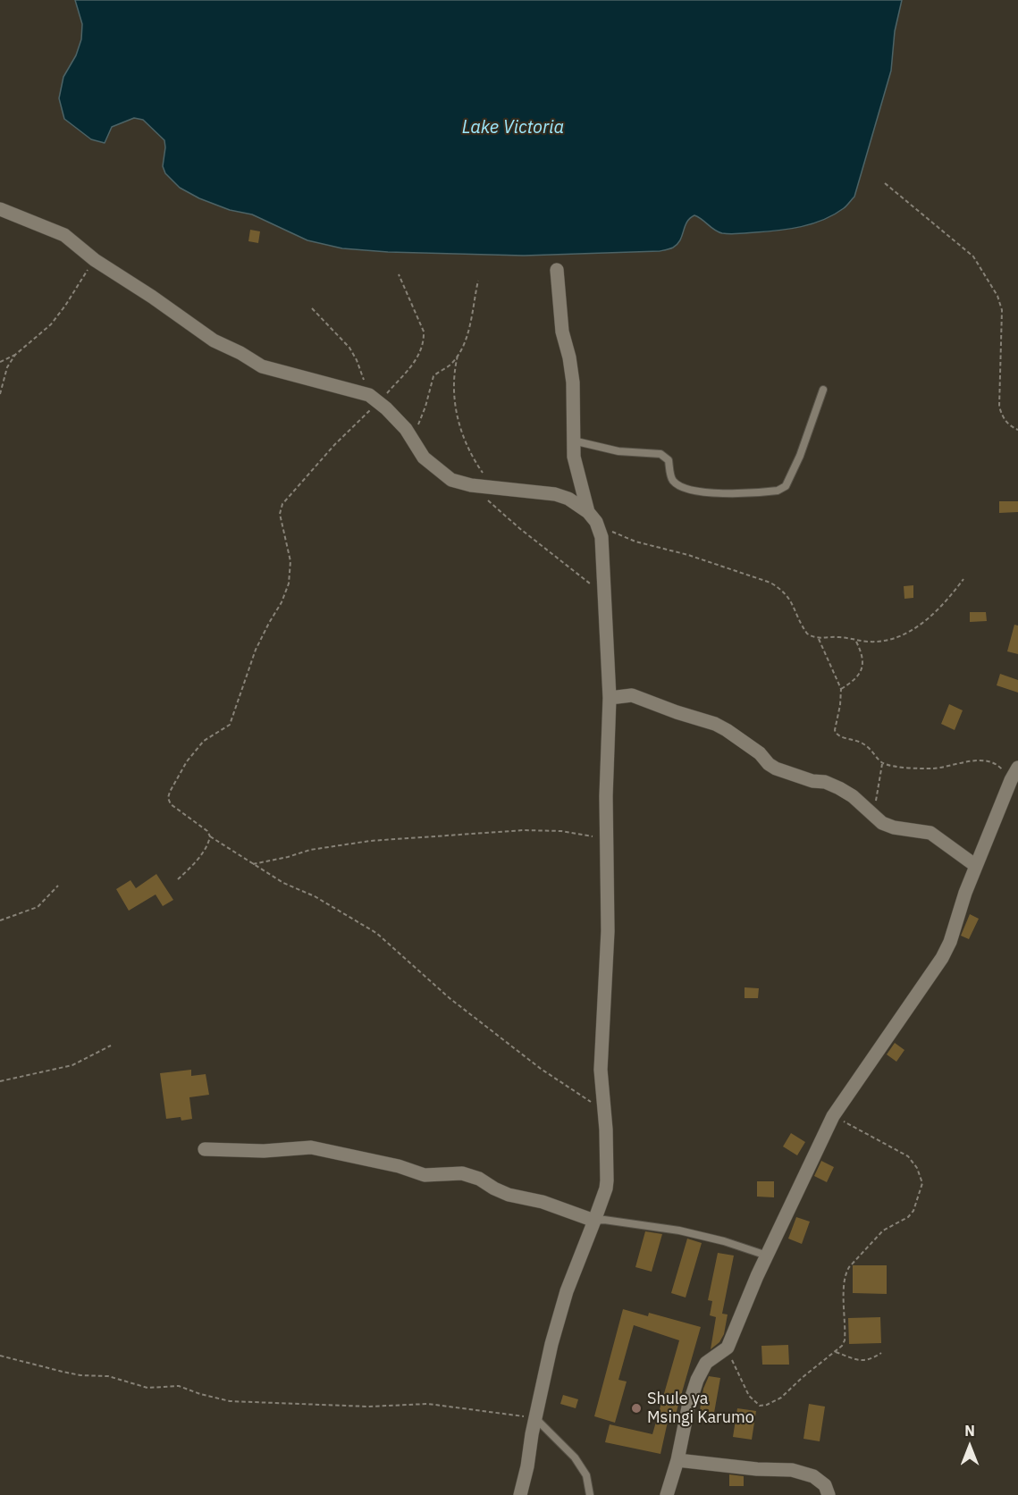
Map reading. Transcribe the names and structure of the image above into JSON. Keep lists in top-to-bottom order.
{
  "water": ["Lake Victoria"],
  "places": ["Shule ya Msingi Karumo"],
  "north": "top"
}
